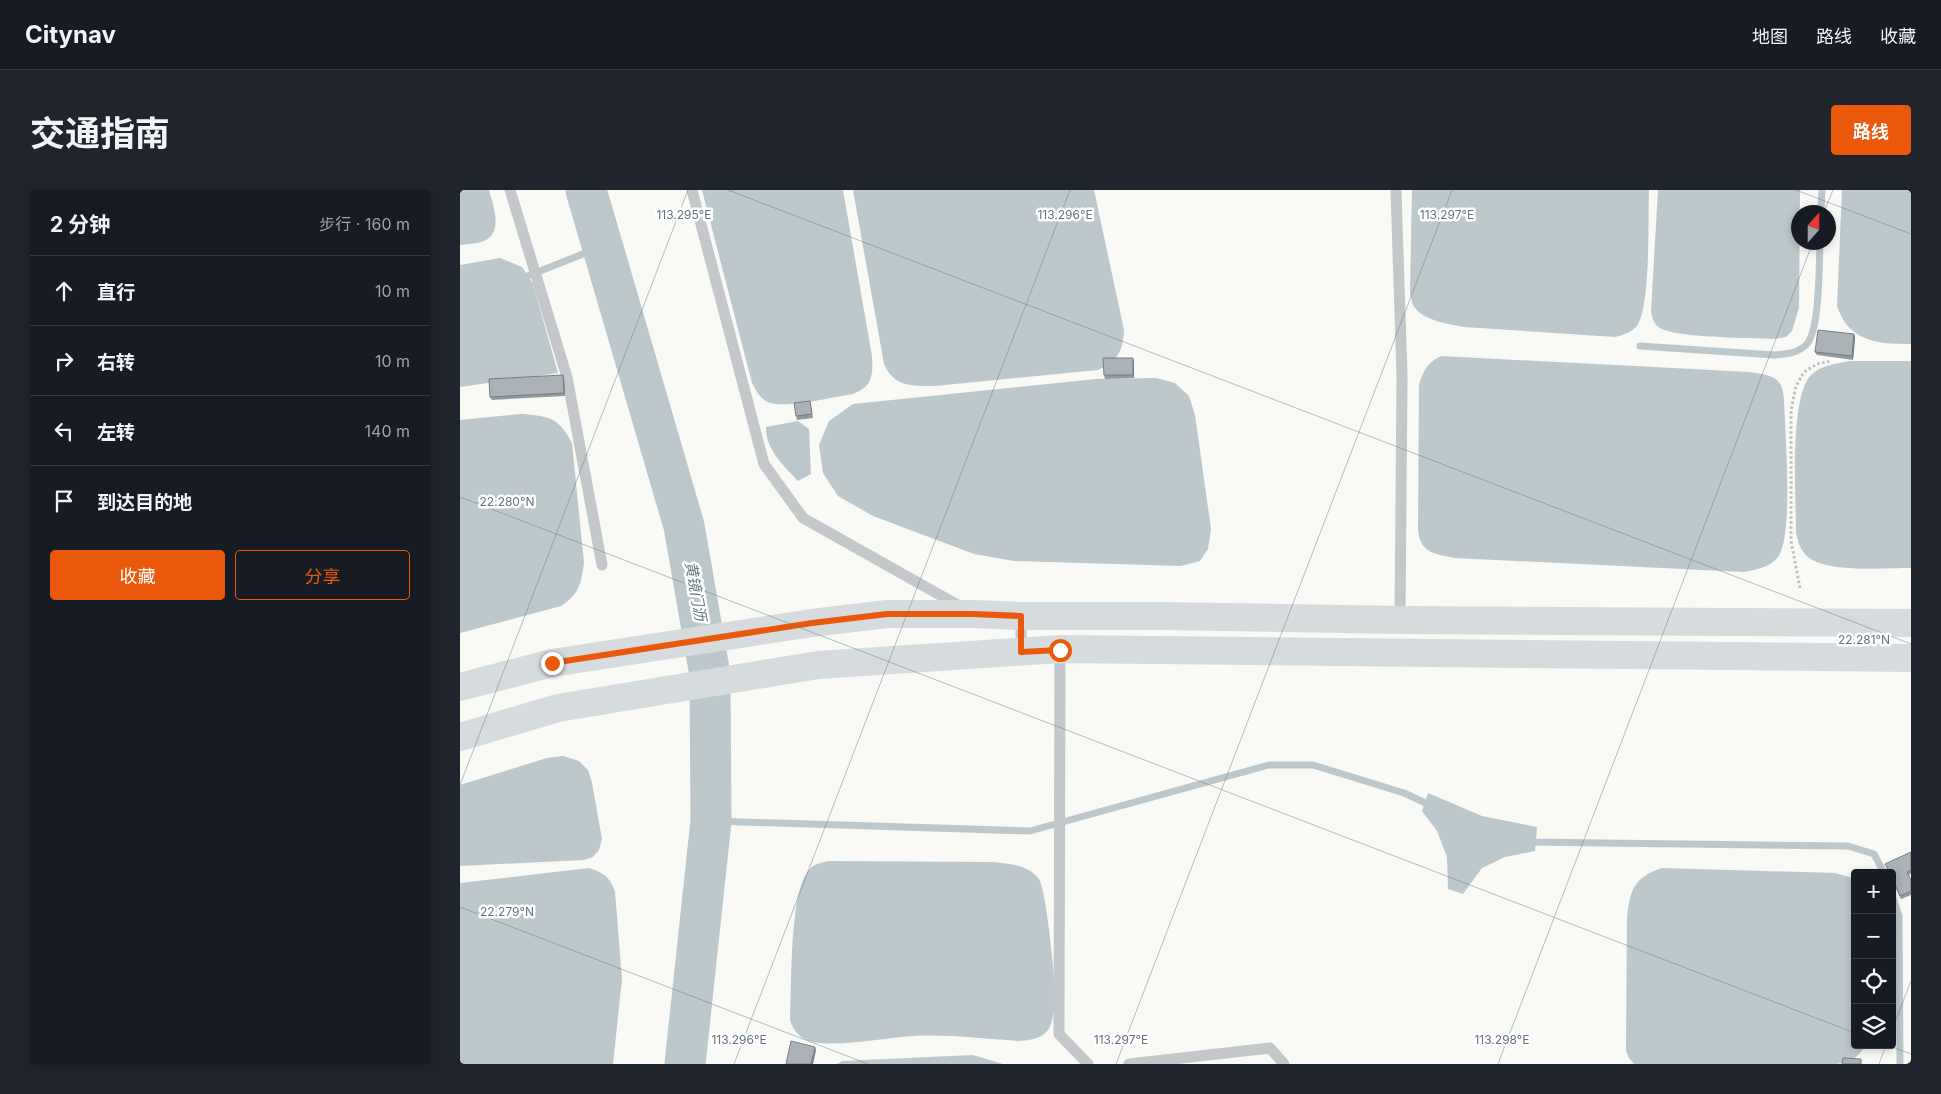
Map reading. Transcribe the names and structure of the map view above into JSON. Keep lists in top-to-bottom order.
{
  "water": ["黄镜门沥"],
  "north": "top",
  "page": {
    "header": "Citynav",
    "nav": ["地图", "路线", "收藏"],
    "title": "交通指南",
    "buttons": [
      "路线",
      ["收藏", "分享"]
    ],
    "heading": ["2 分钟", "步行 · 160 m"],
    "list": [
      ["直行", "10 m"],
      ["右转", "10 m"],
      ["左转", "140 m"],
      "到达目的地"
    ],
    "map_buttons": ["+", "−"]
  },
  "coordinates": [
    "113.295°E",
    "113.296°E",
    "113.297°E",
    "22.280°N",
    "22.281°N",
    "22.279°N",
    "113.298°E"
  ]
}
